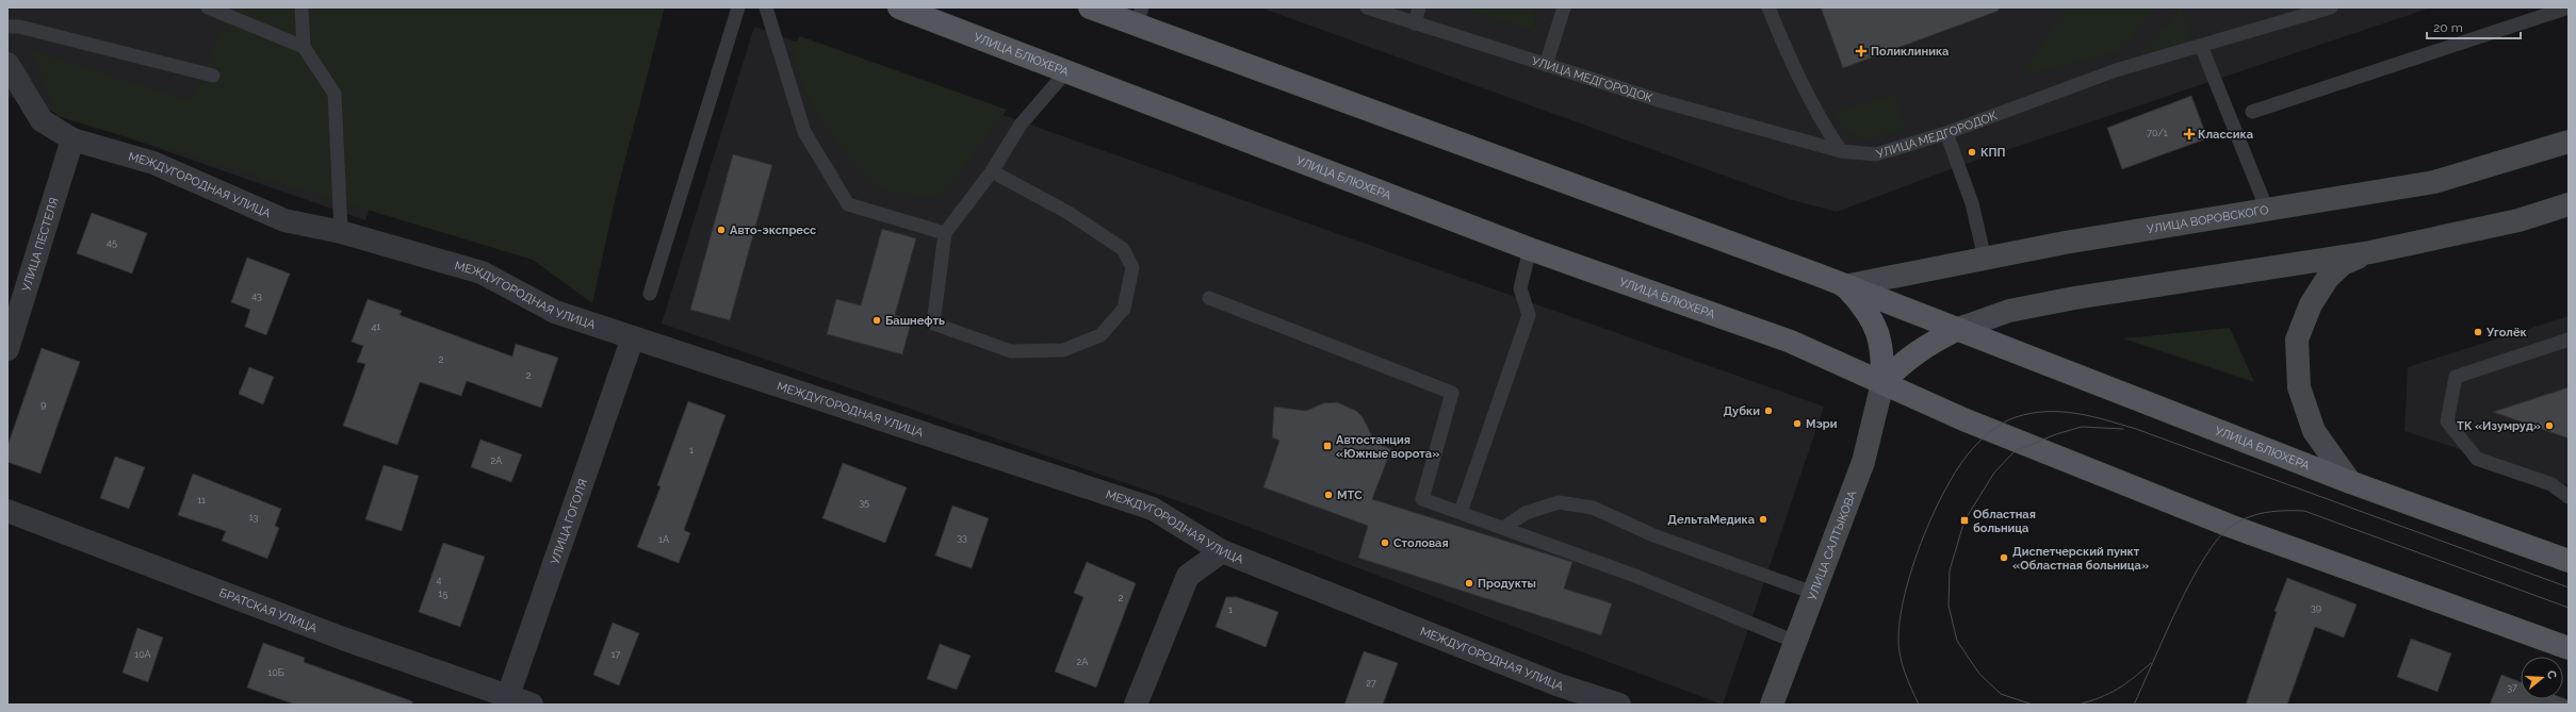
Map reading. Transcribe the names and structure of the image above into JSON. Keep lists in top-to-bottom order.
{
  "streets": {
    "main road": ["УЛИЦА БЛЮХЕРА", "УЛИЦА ВОРОВСКОГО", "УЛИЦА САЛТЫКОВА"],
    "street": [
      "МЕЖДУГОРОДНАЯ УЛИЦА",
      "УЛИЦА ПЕСТЕЛЯ",
      "УЛИЦА ГОГОЛЯ",
      "БРАТСКАЯ УЛИЦА"
    ],
    "lane": ["УЛИЦА МЕДГОРОДОК"]
  },
  "crossings": [
    ["УЛИЦА БЛЮХЕРА", "УЛИЦА ВОРОВСКОГО"],
    ["УЛИЦА БЛЮХЕРА", "УЛИЦА САЛТЫКОВА"],
    ["МЕЖДУГОРОДНАЯ УЛИЦА", "УЛИЦА ПЕСТЕЛЯ"],
    ["МЕЖДУГОРОДНАЯ УЛИЦА", "УЛИЦА ГОГОЛЯ"],
    ["УЛИЦА ГОГОЛЯ", "БРАТСКАЯ УЛИЦА"]
  ],
  "places": {
    "health": ["Поликлиника", "Классика"],
    "other": [
      "КПП",
      "Авто-экспресс",
      "Башнефть",
      "Уголёк",
      "Дубки",
      "Мэри",
      "ТК «Изумруд»",
      "МТС",
      "ДельтаМедика",
      "Столовая",
      "Диспетчерский пункт «Областная больница»",
      "Продукты"
    ],
    "transit": ["Автостанция «Южные ворота»", "Областная больница"]
  },
  "house_numbers": [
    "70/1",
    "45",
    "43",
    "41",
    "2",
    "2",
    "9",
    "1",
    "2А",
    "11",
    "35",
    "13",
    "33",
    "1А",
    "4",
    "15",
    "2",
    "39",
    "1",
    "10А",
    "17",
    "2А",
    "10Б",
    "27",
    "37"
  ],
  "scale_bar": "20 m",
  "north": "right"
}
